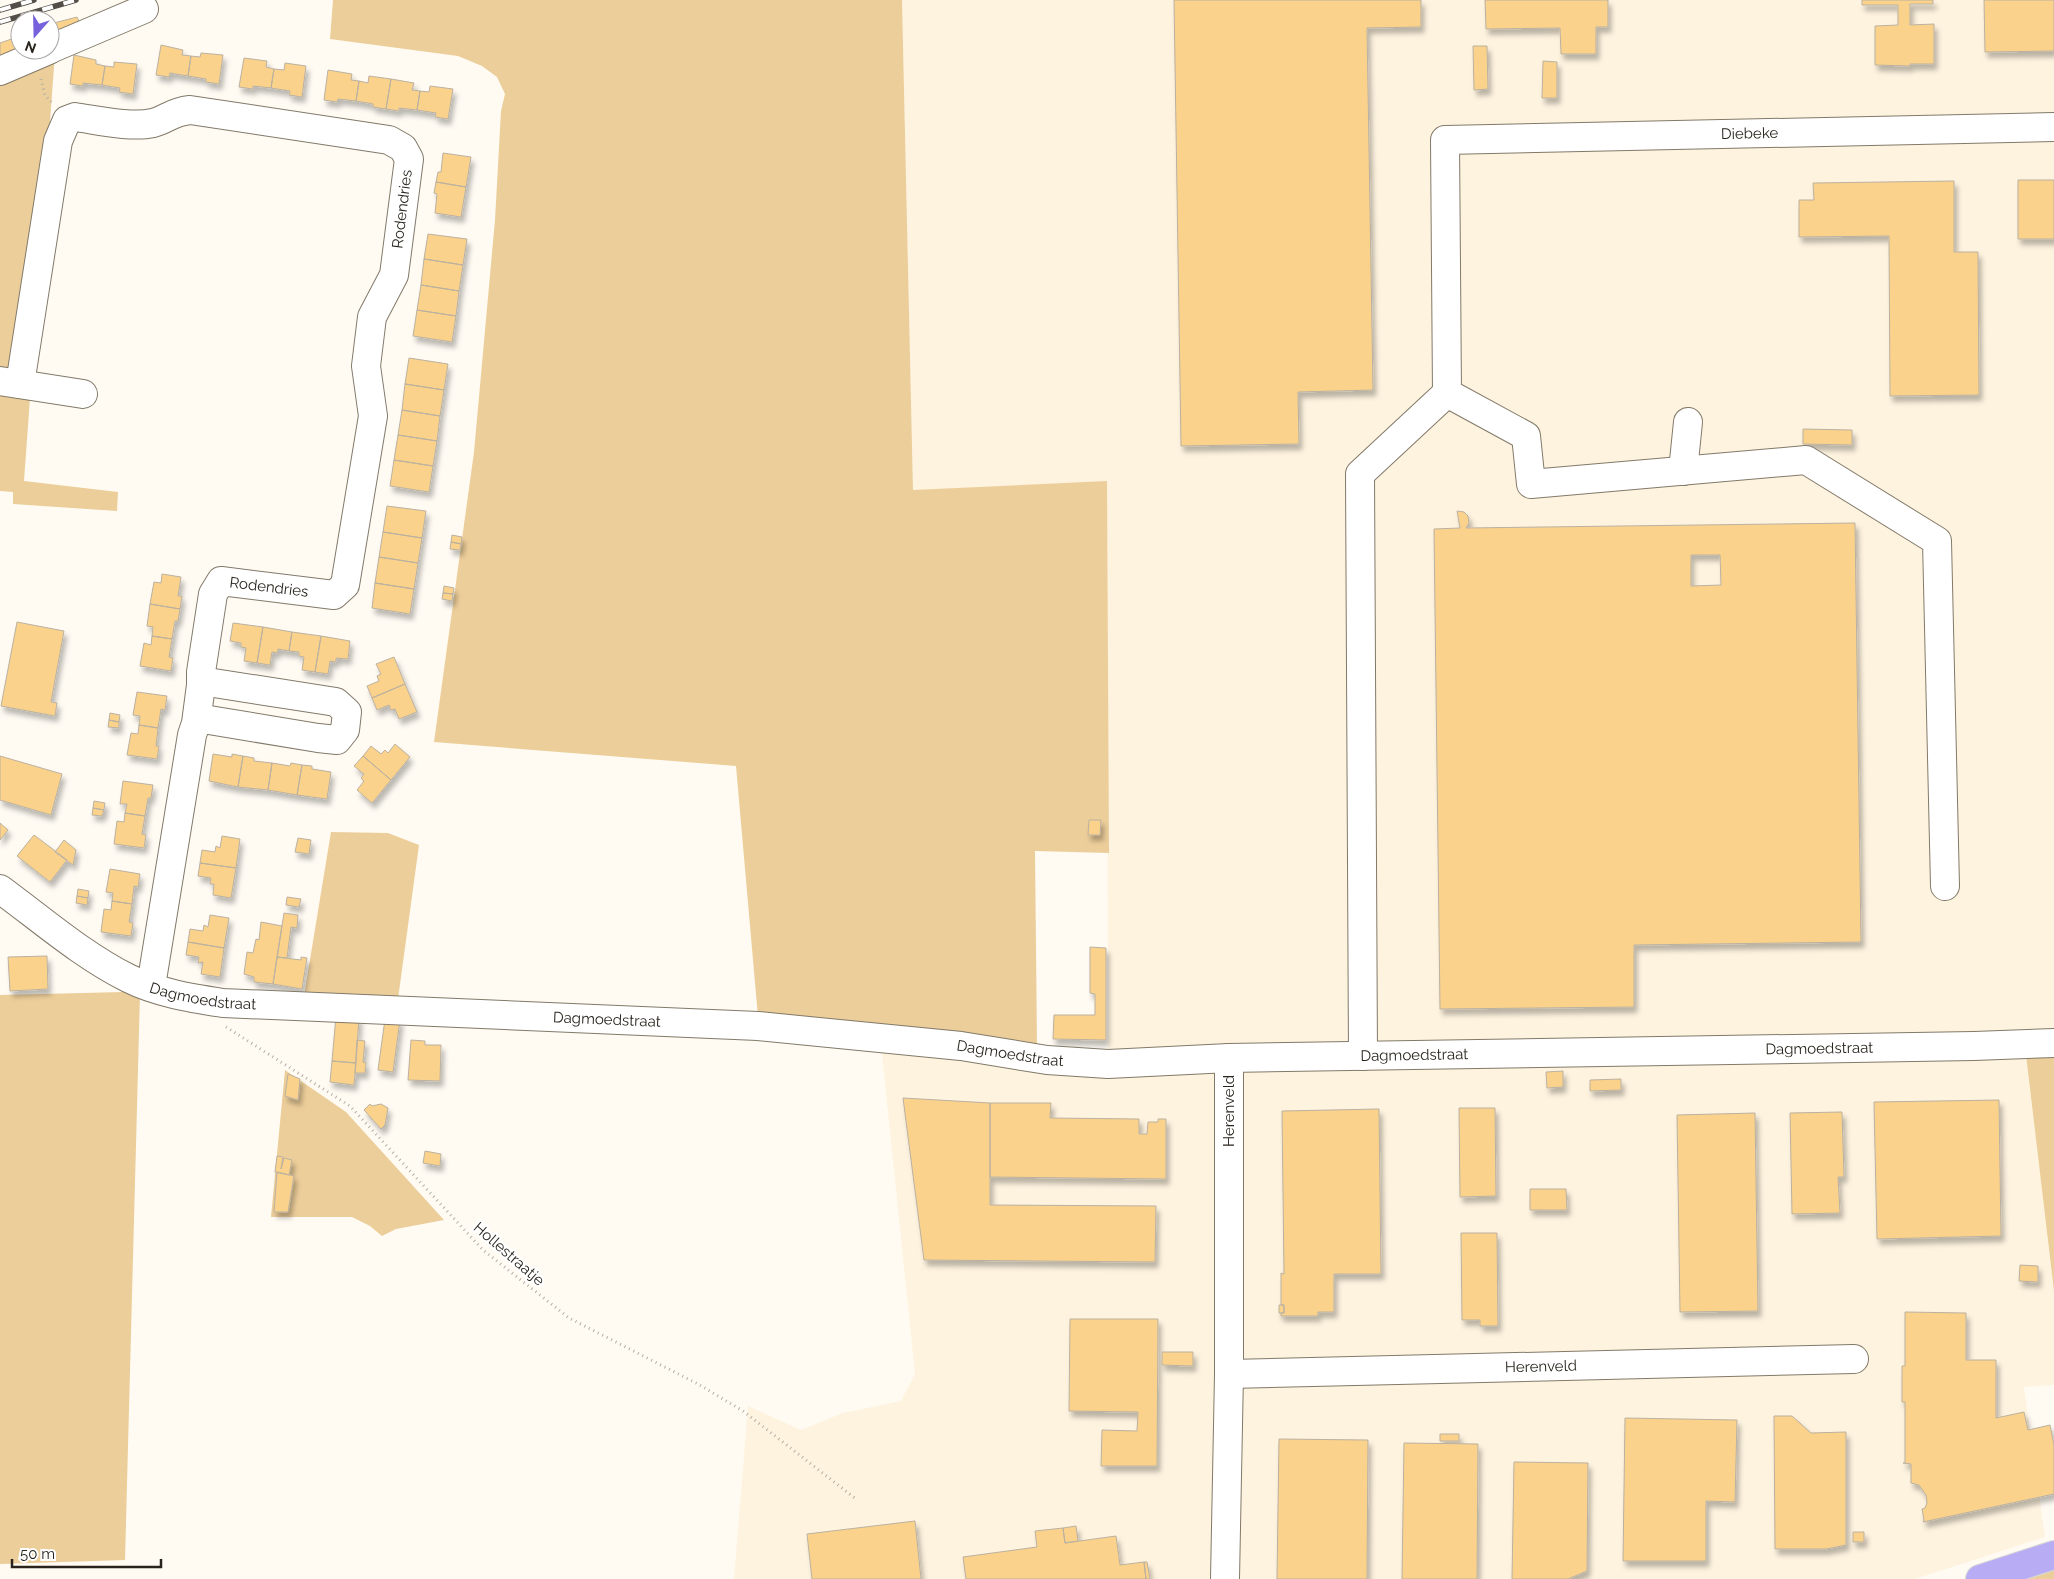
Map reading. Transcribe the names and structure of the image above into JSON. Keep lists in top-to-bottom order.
{
  "streets": {
    "street": [
      "Diebeke",
      "Rodendries",
      "Dagmoedstraat",
      "Herenveld"
    ],
    "path": ["Hollestraatje"]
  },
  "crossings": [
    ["Rodendries", "Dagmoedstraat"],
    ["Dagmoedstraat", "Herenveld"]
  ],
  "scale_bar": "50 m",
  "north": "bottom"
}
